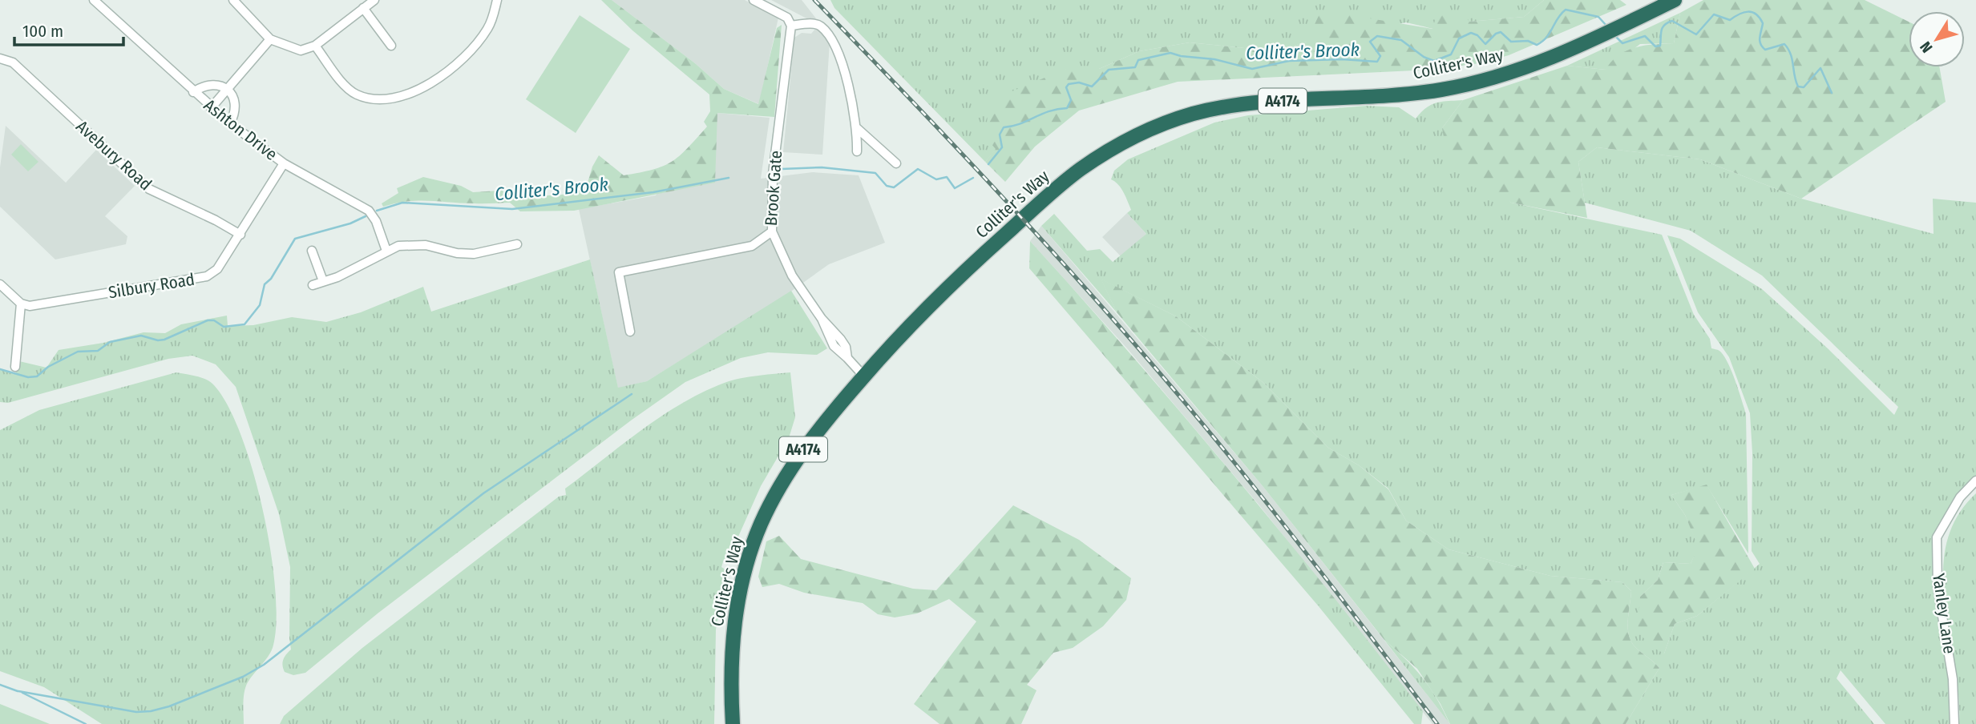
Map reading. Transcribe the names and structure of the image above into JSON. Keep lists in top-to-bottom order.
{
  "streets": {
    "highway": ["Colliter's Way", "A4174"],
    "street": [
      "Ashton Drive",
      "Avebury Road",
      "Brook Gate",
      "Silbury Road",
      "Yanley Lane"
    ]
  },
  "crossings": [
    ["Ashton Drive", "Silbury Road"],
    ["Avebury Road", "Silbury Road"]
  ],
  "water": ["Colliter's Brook"],
  "scale_bar": "100 m",
  "north": "bottom left"
}
